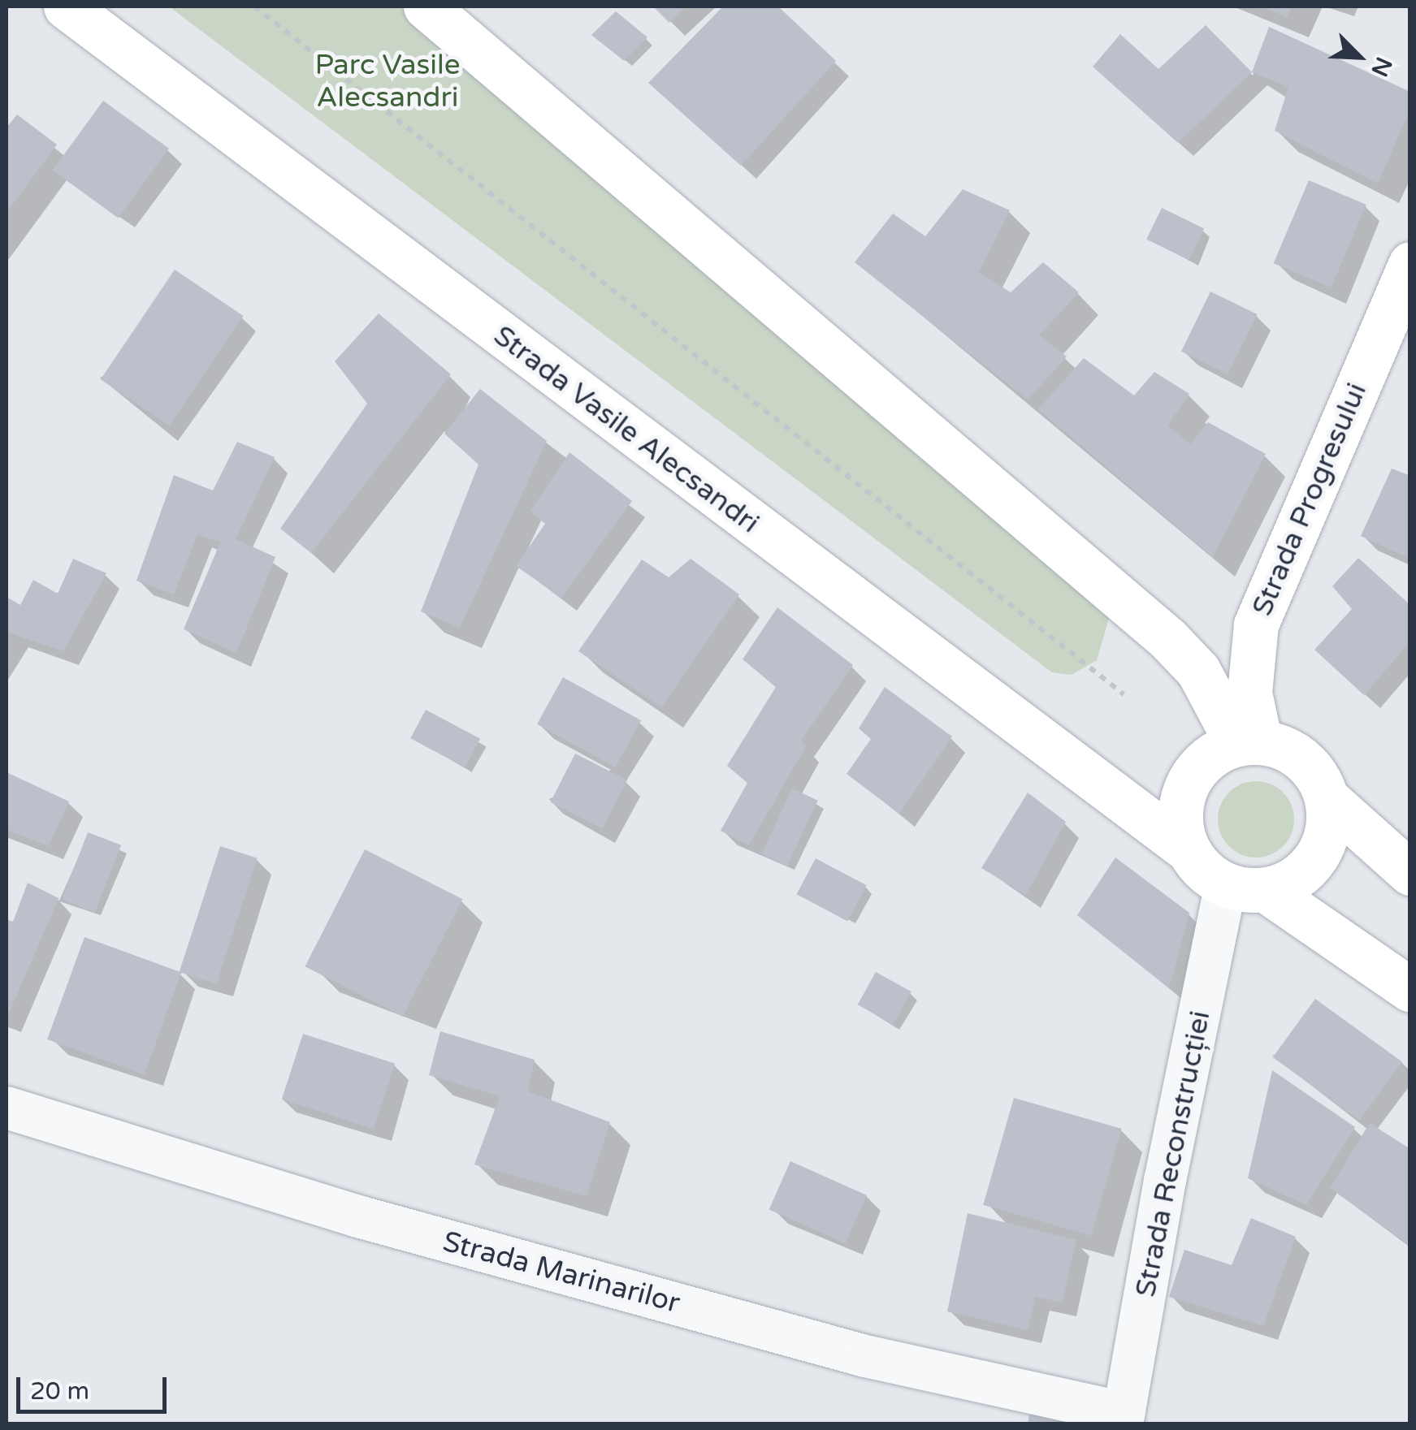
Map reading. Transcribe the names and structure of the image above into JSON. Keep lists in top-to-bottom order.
{
  "streets": {
    "street": [
      "Strada Vasile Alecsandri",
      "Strada Progresului",
      "Strada Reconstrucției",
      "Strada Marinarilor"
    ]
  },
  "crossings": [
    ["Strada Vasile Alecsandri", "Strada Progresului"],
    ["Strada Vasile Alecsandri", "Strada Reconstrucției"],
    ["Strada Progresului", "Strada Reconstrucției"],
    ["Strada Reconstrucției", "Strada Marinarilor"]
  ],
  "parks": ["Parc Vasile Alecsandri"],
  "scale_bar": "20 m",
  "north": "bottom right"
}
